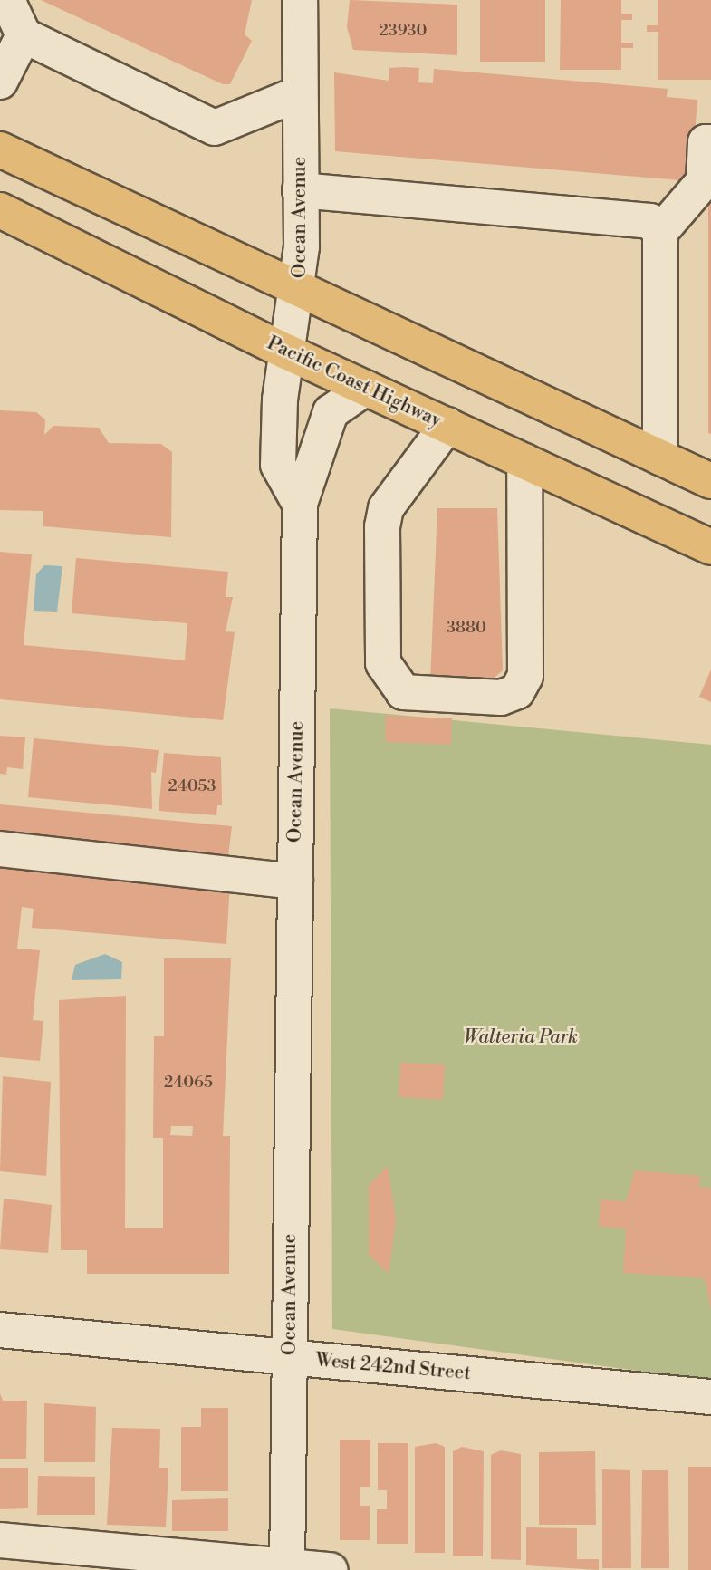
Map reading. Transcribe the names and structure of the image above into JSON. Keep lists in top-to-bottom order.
{
  "streets": {
    "highway": ["Pacific Coast Highway"],
    "street": ["Ocean Avenue", "West 242nd Street"]
  },
  "crossings": [
    ["Ocean Avenue", "Pacific Coast Highway"],
    ["Ocean Avenue", "West 242nd Street"]
  ],
  "parks": ["Walteria Park"],
  "house_numbers": [
    "23930",
    "3880",
    "24053",
    "24065"
  ]
}
